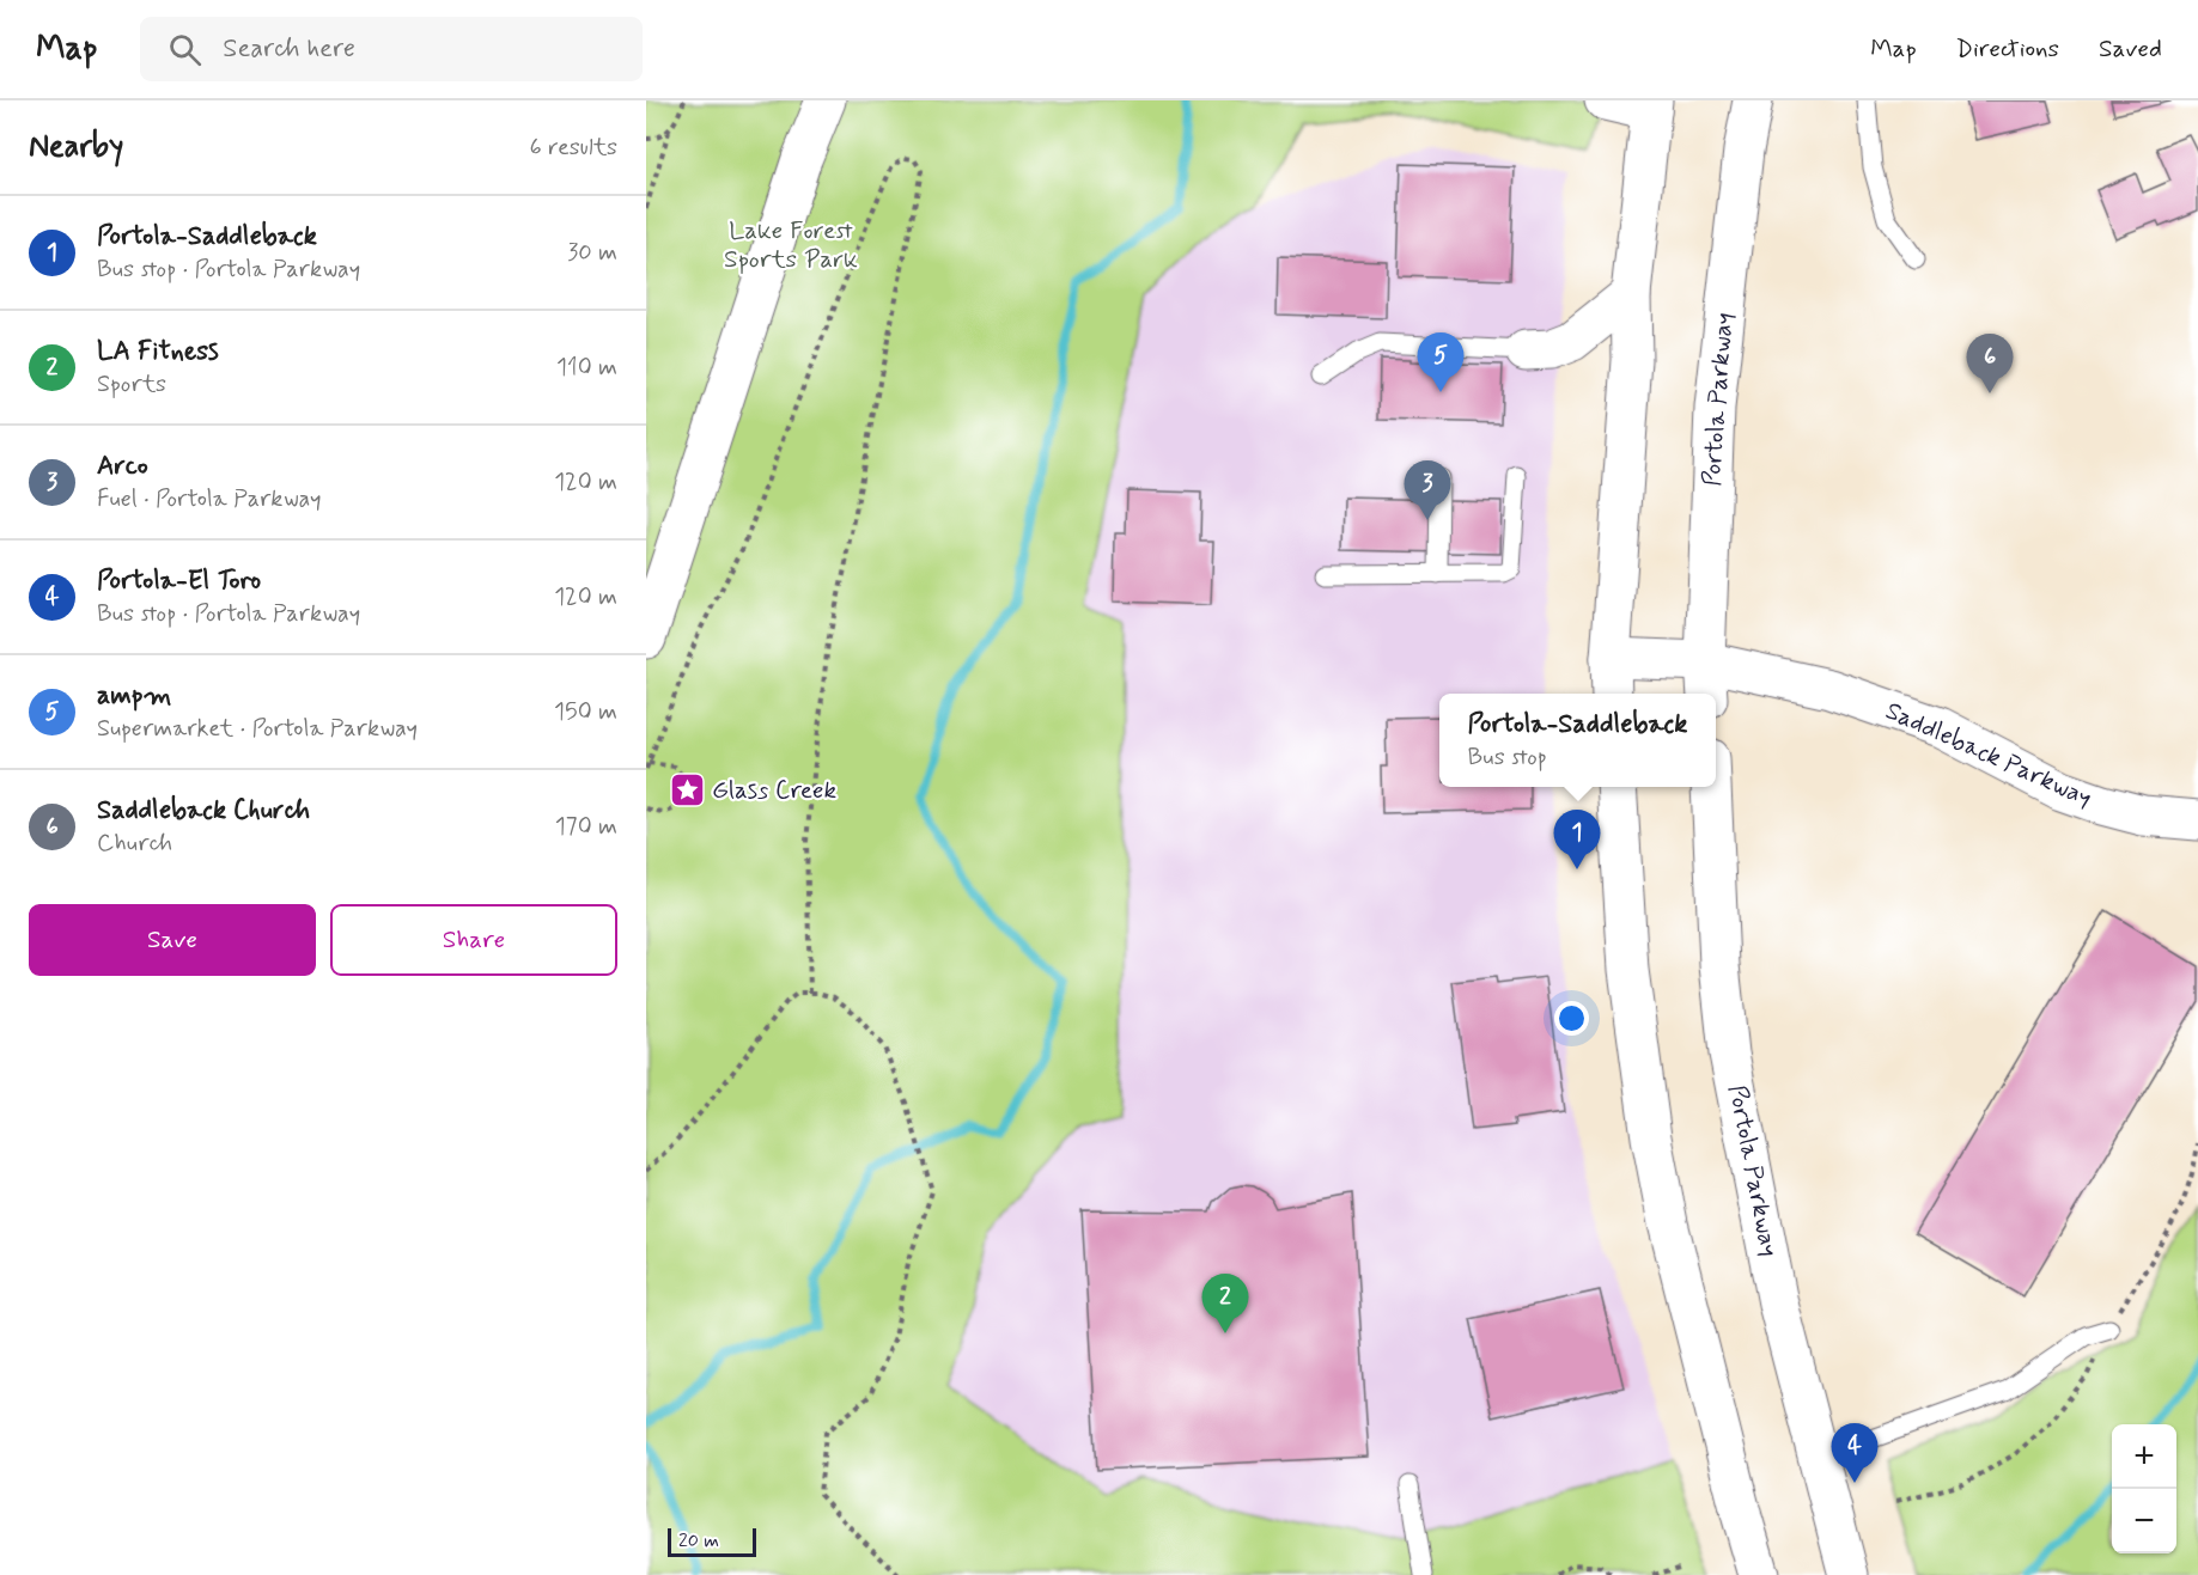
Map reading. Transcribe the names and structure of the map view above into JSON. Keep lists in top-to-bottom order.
{
  "streets": {
    "main road": ["Portola Parkway", "Saddleback Parkway"]
  },
  "crossings": [
    ["Portola Parkway", "Saddleback Parkway"]
  ],
  "parks": ["Lake Forest Sports Park"],
  "places": {
    "place": ["Glass Creek"]
  },
  "scale_bar": "20 m",
  "page": {
    "header": "Map",
    "search": "Search here",
    "nav": ["Map", "Directions", "Saved"],
    "heading": ["Nearby", "6 results"],
    "list": [
      {
        "mark": "1",
        "name": "Portola-Saddleback",
        "note": "Bus stop · Portola Parkway",
        "value": "30 m"
      },
      {
        "mark": "2",
        "name": "LA Fitness",
        "note": "Sports",
        "value": "110 m"
      },
      {
        "mark": "3",
        "name": "Arco",
        "note": "Fuel · Portola Parkway",
        "value": "120 m"
      },
      {
        "mark": "4",
        "name": "Portola-El Toro",
        "note": "Bus stop · Portola Parkway",
        "value": "120 m"
      },
      {
        "mark": "5",
        "name": "ampm",
        "note": "Supermarket · Portola Parkway",
        "value": "150 m"
      },
      {
        "mark": "6",
        "name": "Saddleback Church",
        "note": "Church",
        "value": "170 m"
      }
    ],
    "pins": [
      "5",
      "6",
      "3",
      "1",
      "2",
      "4"
    ],
    "popup": ["Portola-Saddleback", "Bus stop"],
    "buttons": ["Save", "Share"],
    "map_buttons": ["+", "−"],
    "scale": "20 m"
  }
}
